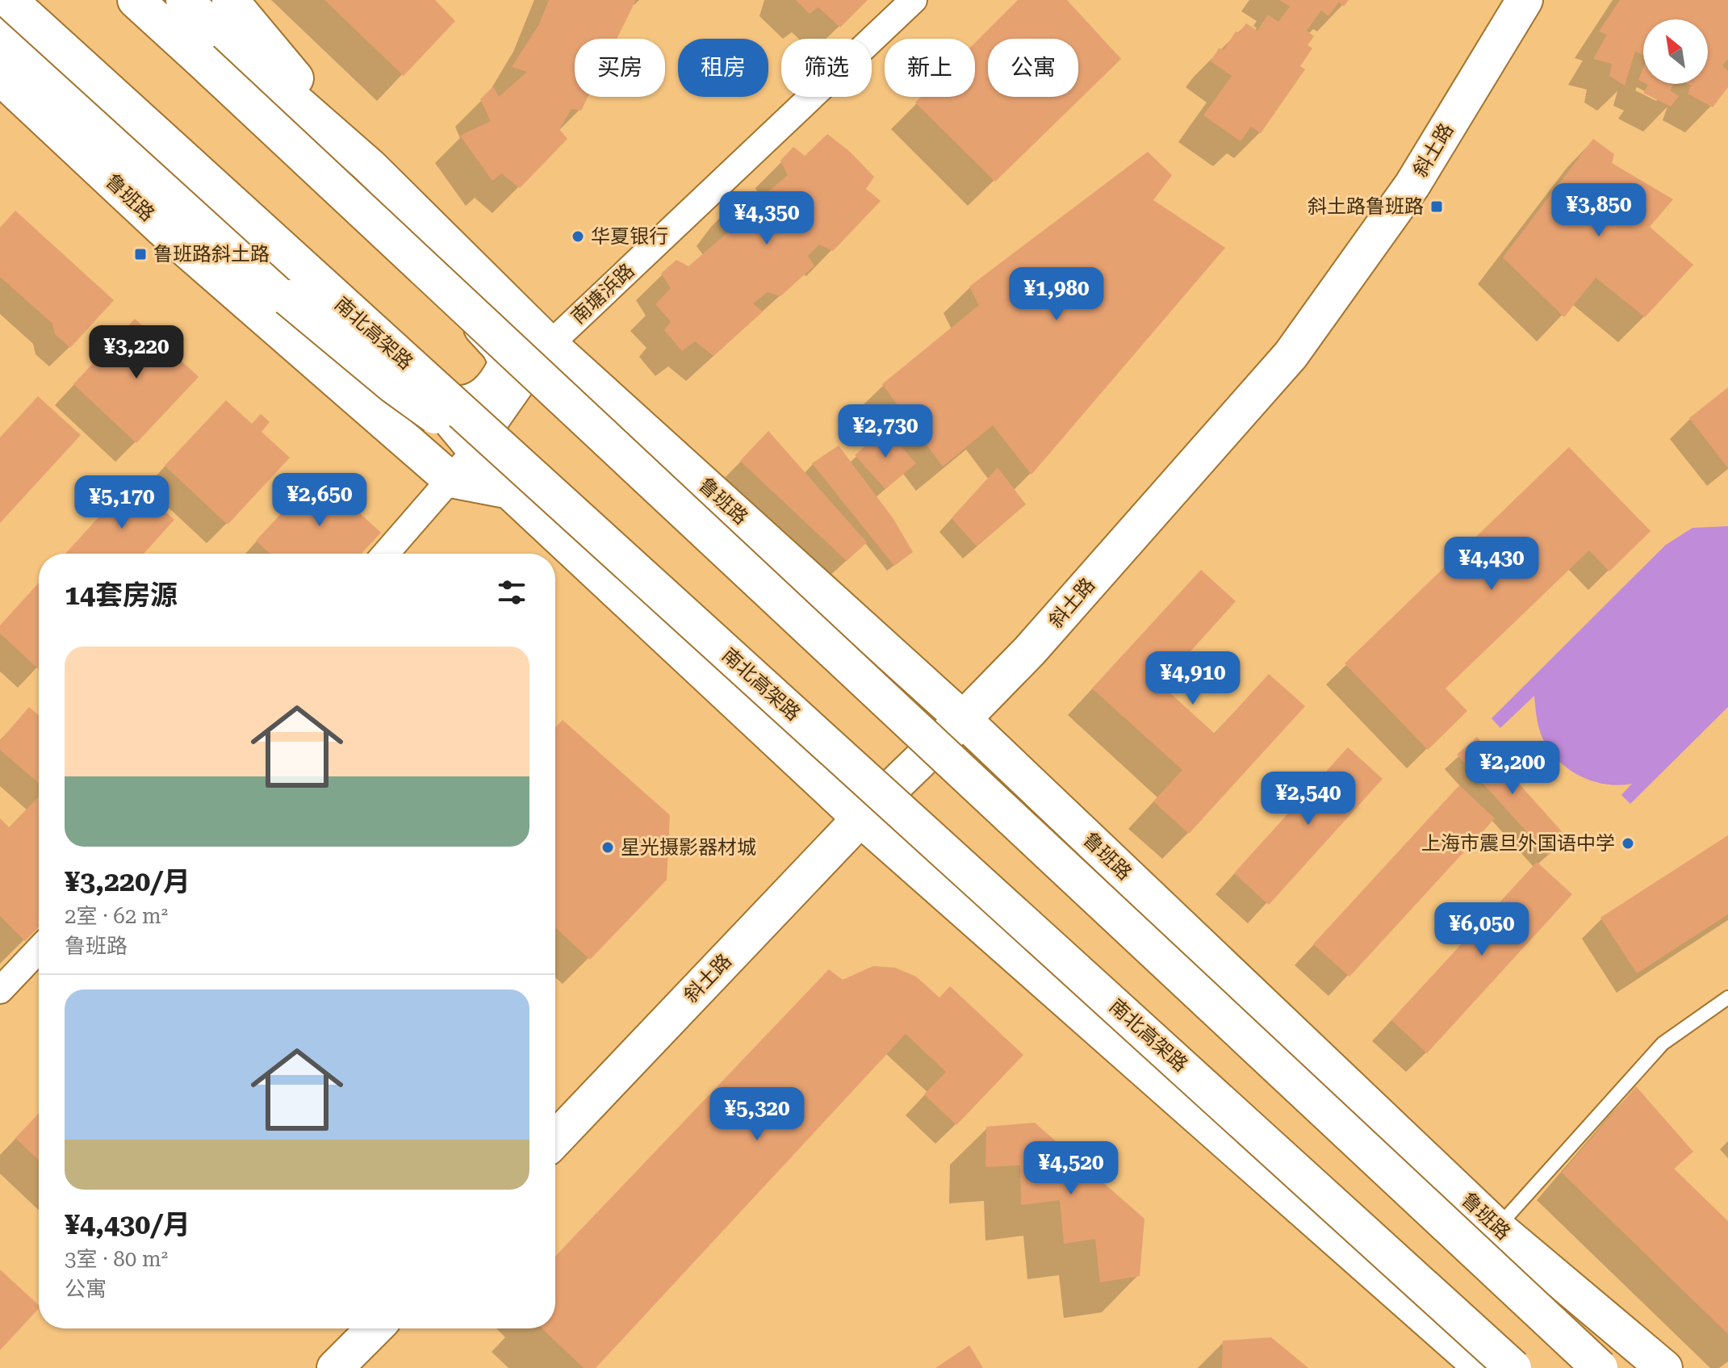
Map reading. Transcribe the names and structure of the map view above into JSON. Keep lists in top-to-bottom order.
{
  "streets": {
    "main road": ["斜土路", "鲁班路", "南北高架路"],
    "street": ["南塘浜路"]
  },
  "crossings": [
    ["斜土路", "鲁班路"],
    ["鲁班路", "南塘浜路"]
  ],
  "places": {
    "transit": ["斜土路鲁班路", "鲁班路斜土路"],
    "other": ["华夏银行", "上海市震旦外国语中学", "星光摄影器材城"]
  },
  "north": "top left",
  "page": {
    "chip": [
      "买房",
      "租房",
      "筛选",
      "新上",
      "公寓"
    ],
    "price": [
      "¥3,850",
      "¥4,350",
      "¥1,980",
      "¥3,220",
      "¥2,730",
      "¥2,650",
      "¥5,170",
      "¥4,430",
      "¥4,910",
      "¥2,200",
      "¥2,540",
      "¥6,050",
      "¥5,320",
      "¥4,520"
    ],
    "heading": "14套房源",
    "list": [
      {
        "name": "¥3,220/月",
        "note": "2室 · 62 m² · 鲁班路"
      },
      {
        "name": "¥4,430/月",
        "note": "3室 · 80 m² · 公寓"
      }
    ]
  }
}
